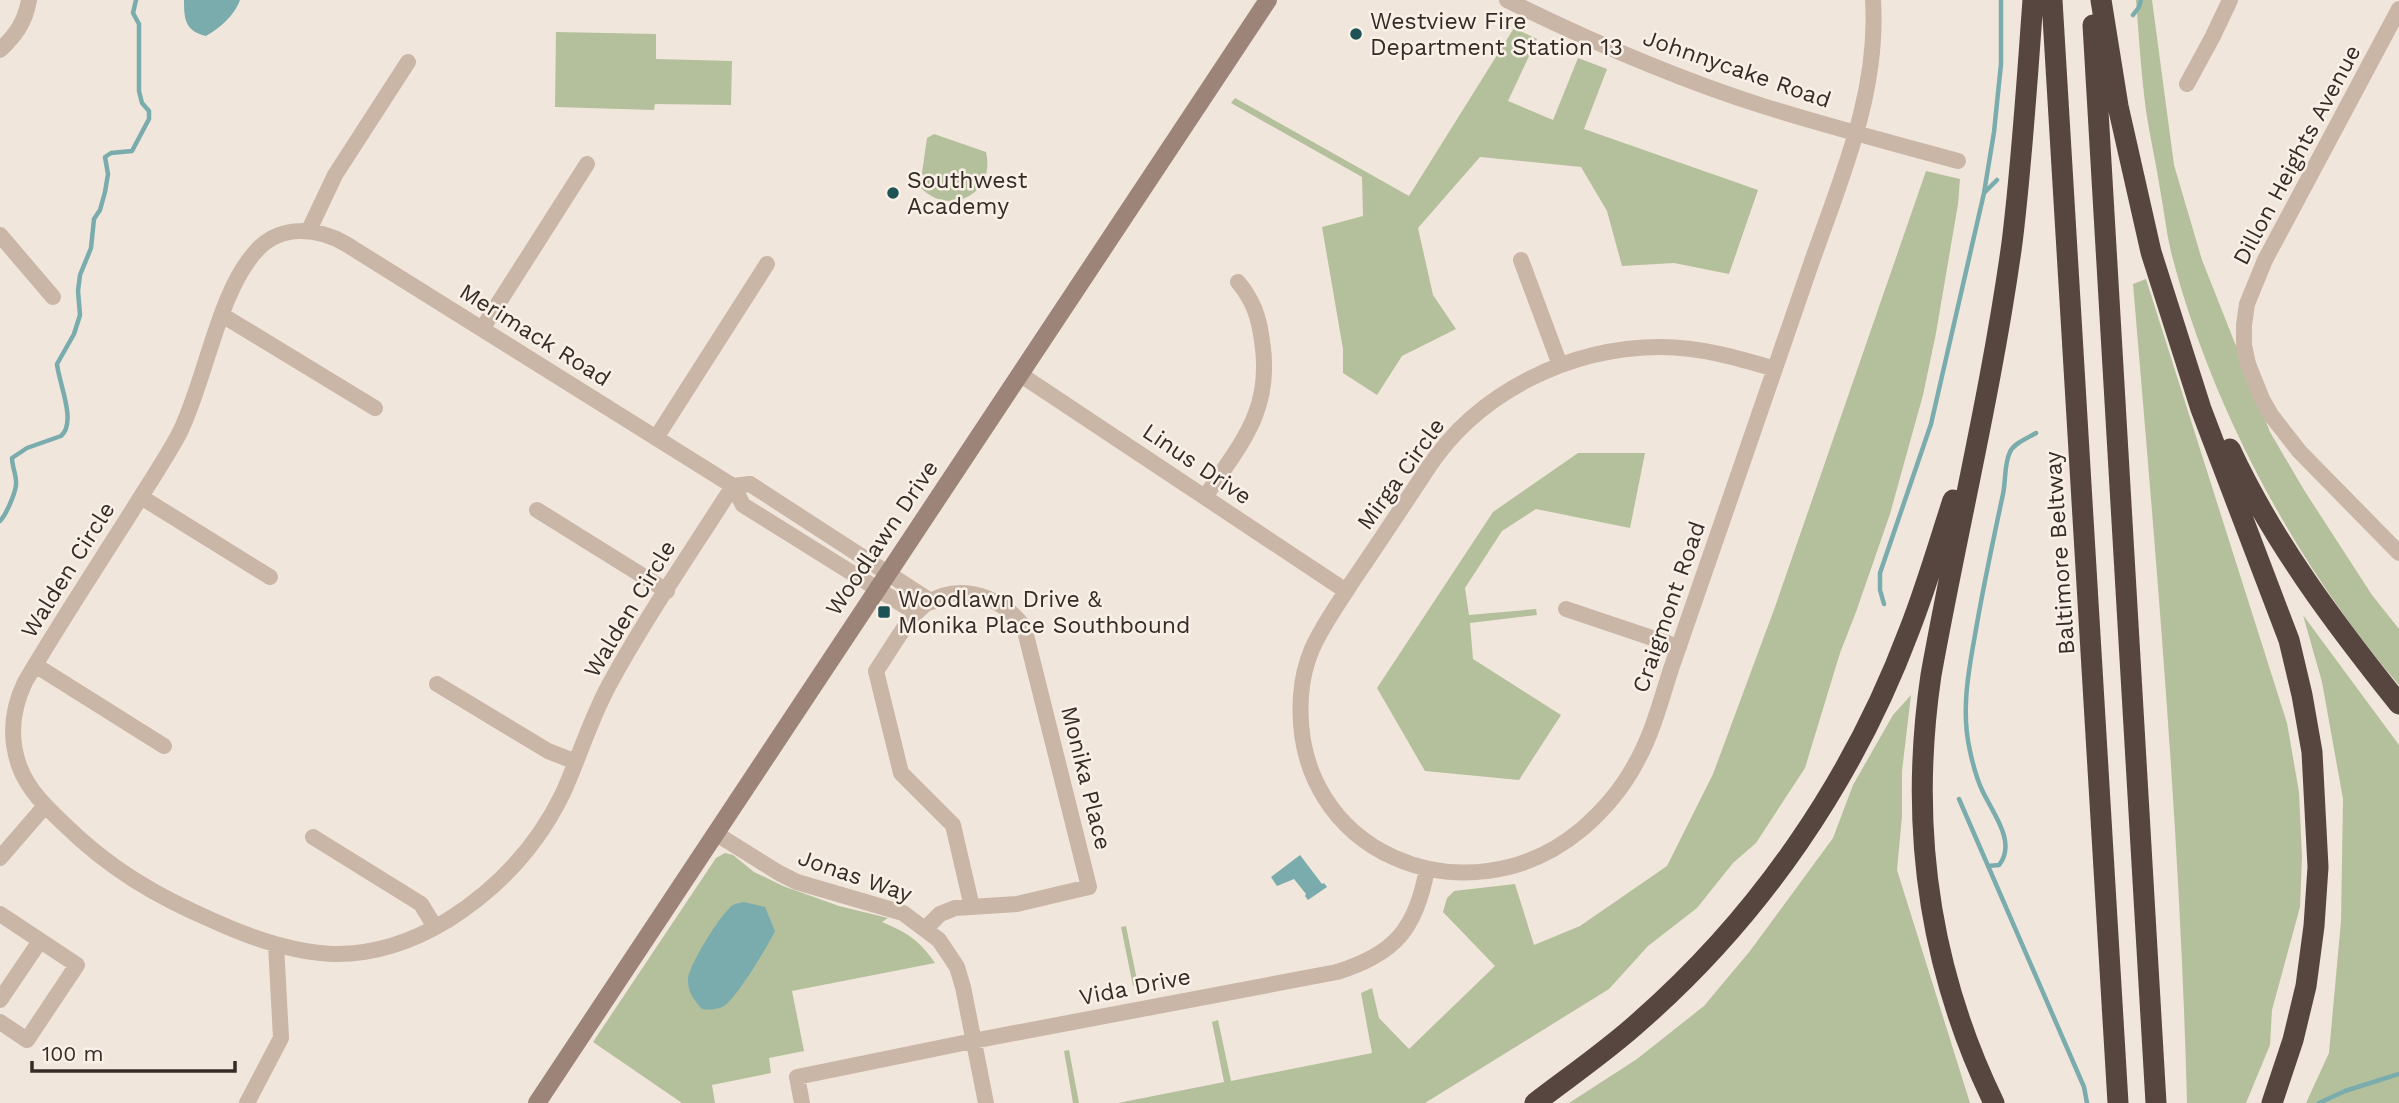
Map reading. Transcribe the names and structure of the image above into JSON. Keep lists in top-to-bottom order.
{
  "streets": {
    "highway": ["Baltimore Beltway"],
    "main road": ["Woodlawn Drive"],
    "street": [
      "Johnnycake Road",
      "Dillon Heights Avenue",
      "Merimack Road",
      "Linus Drive",
      "Mirga Circle",
      "Walden Circle",
      "Craigmont Road",
      "Monika Place",
      "Jonas Way",
      "Vida Drive"
    ]
  },
  "crossings": [
    ["Johnnycake Road", "Craigmont Road"],
    ["Merimack Road", "Woodlawn Drive"],
    ["Merimack Road", "Walden Circle"],
    ["Merimack Road", "Monika Place"],
    ["Linus Drive", "Mirga Circle"],
    ["Linus Drive", "Woodlawn Drive"],
    ["Mirga Circle", "Craigmont Road"],
    ["Woodlawn Drive", "Jonas Way"],
    ["Craigmont Road", "Vida Drive"],
    ["Monika Place", "Jonas Way"],
    ["Jonas Way", "Vida Drive"]
  ],
  "places": {
    "other": ["Westview Fire Department Station 13", "Southwest Academy"],
    "transit": ["Woodlawn Drive & Monika Place Southbound"]
  },
  "scale_bar": "100 m"
}
